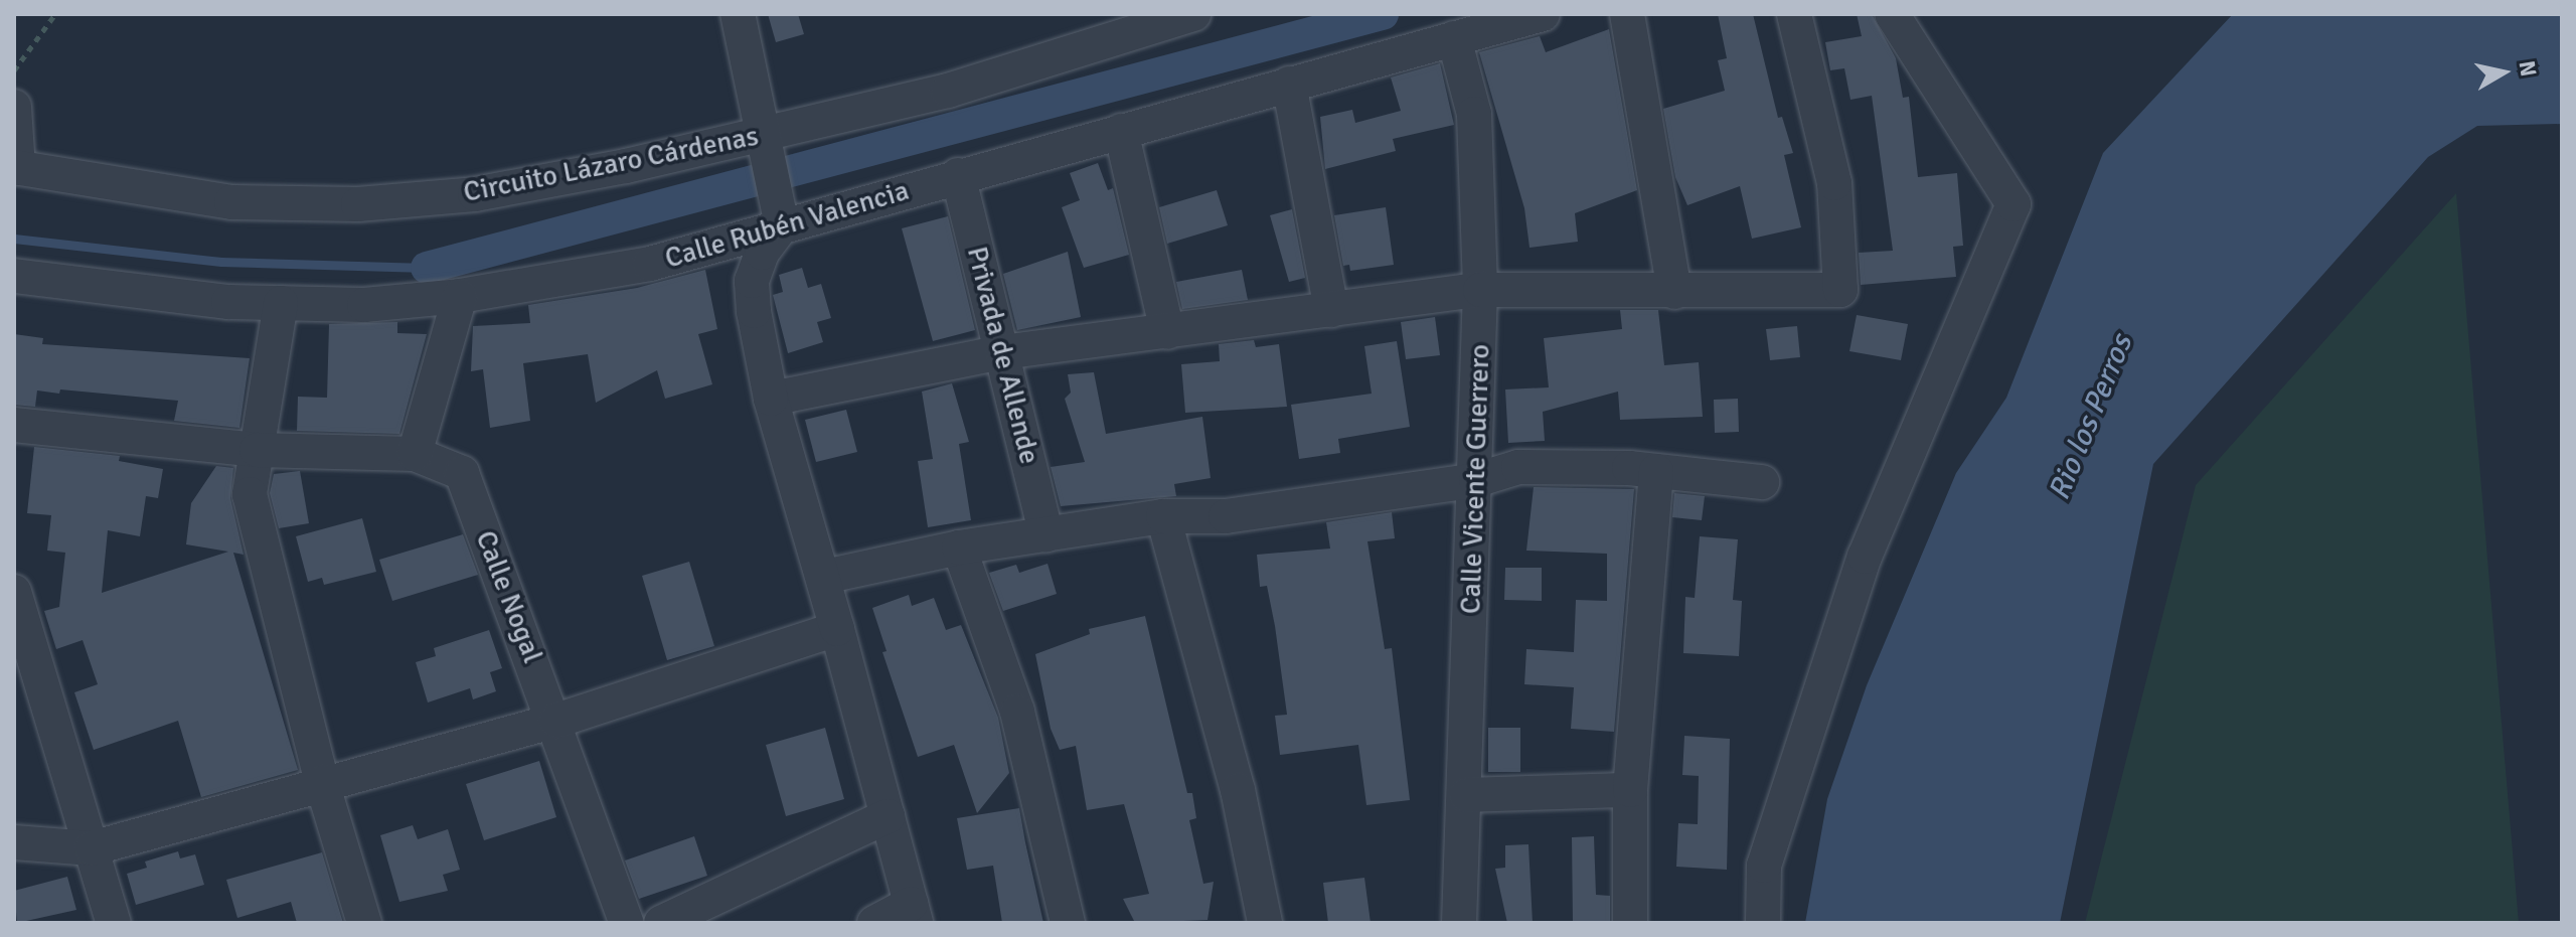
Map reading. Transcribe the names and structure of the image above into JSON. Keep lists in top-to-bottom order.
{
  "streets": {
    "street": [
      "Circuito Lázaro Cárdenas",
      "Calle Rubén Valencia",
      "Privada de Allende",
      "Calle Vicente Guerrero",
      "Calle Nogal"
    ]
  },
  "crossings": [
    ["Calle Rubén Valencia", "Privada de Allende"],
    ["Calle Rubén Valencia", "Calle Vicente Guerrero"]
  ],
  "water": ["Rio los Perros"],
  "north": "right"
}
